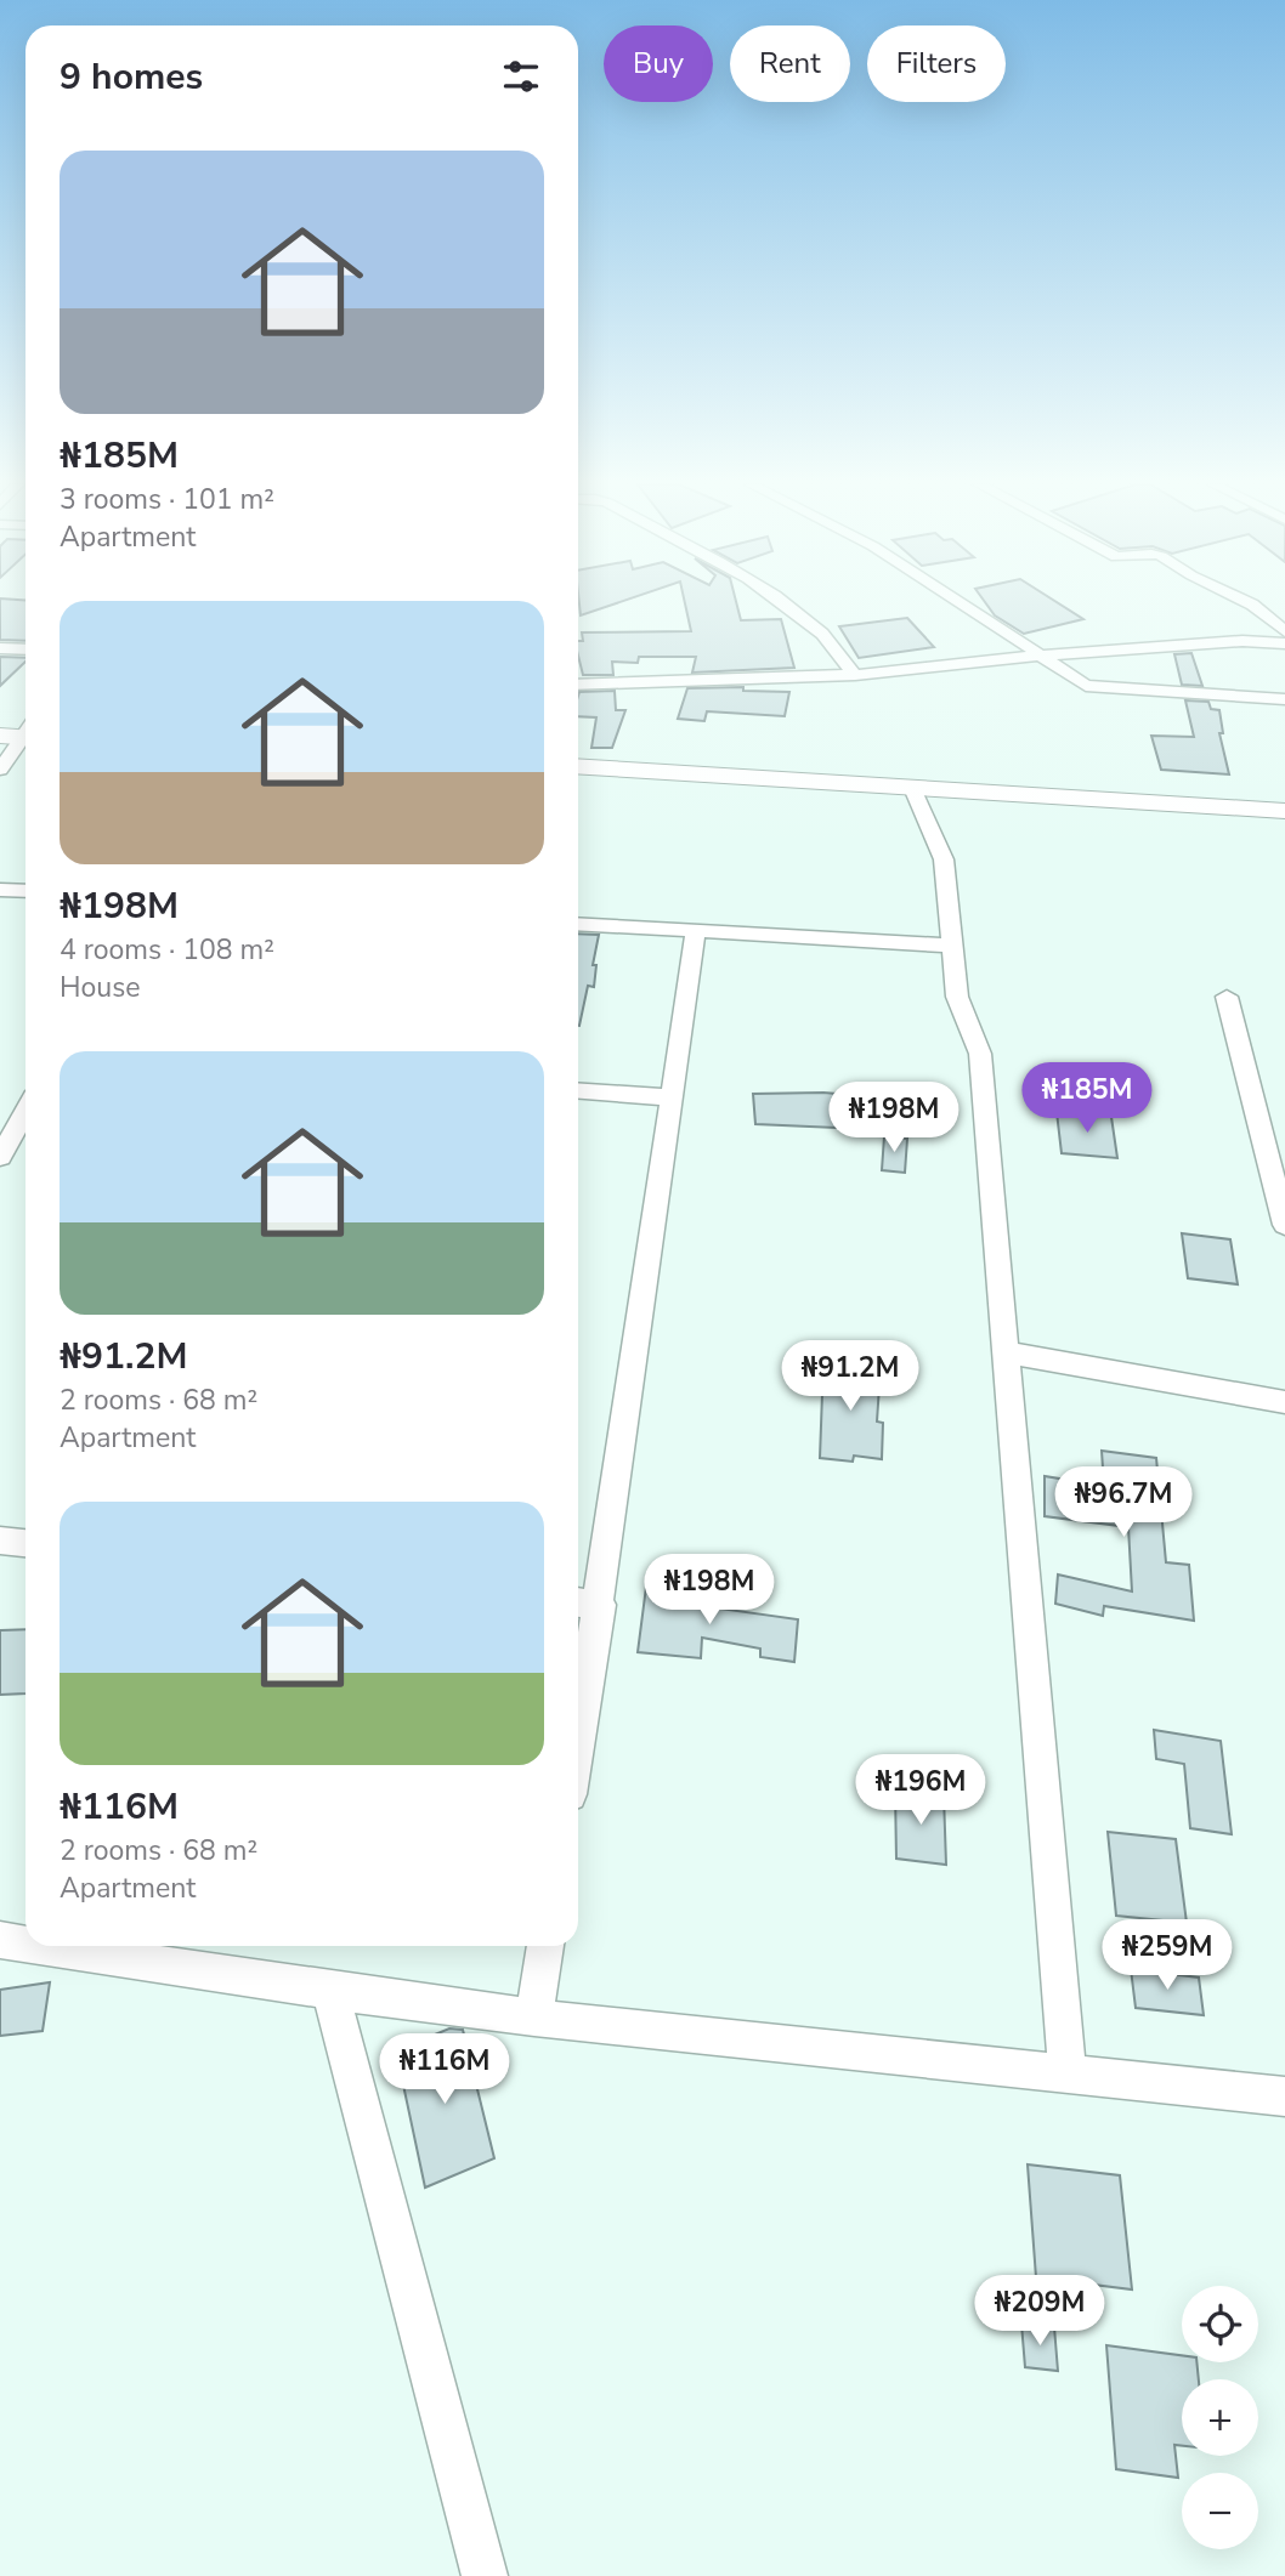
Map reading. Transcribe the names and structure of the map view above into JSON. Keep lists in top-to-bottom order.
{
  "page": {
    "chip": ["Buy", "Rent", "Filters"],
    "heading": "9 homes",
    "list": [
      {
        "name": "₦185M",
        "note": "3 rooms · 101 m² · Apartment"
      },
      {
        "name": "₦198M",
        "note": "4 rooms · 108 m² · House"
      },
      {
        "name": "₦91.2M",
        "note": "2 rooms · 68 m² · Apartment"
      },
      {
        "name": "₦116M",
        "note": "2 rooms · 68 m² · Apartment"
      }
    ],
    "price": [
      "₦185M",
      "₦198M",
      "₦91.2M",
      "₦96.7M",
      "₦198M",
      "₦196M",
      "₦259M",
      "₦116M",
      "₦209M"
    ],
    "map_buttons": ["+", "−"]
  }
}
